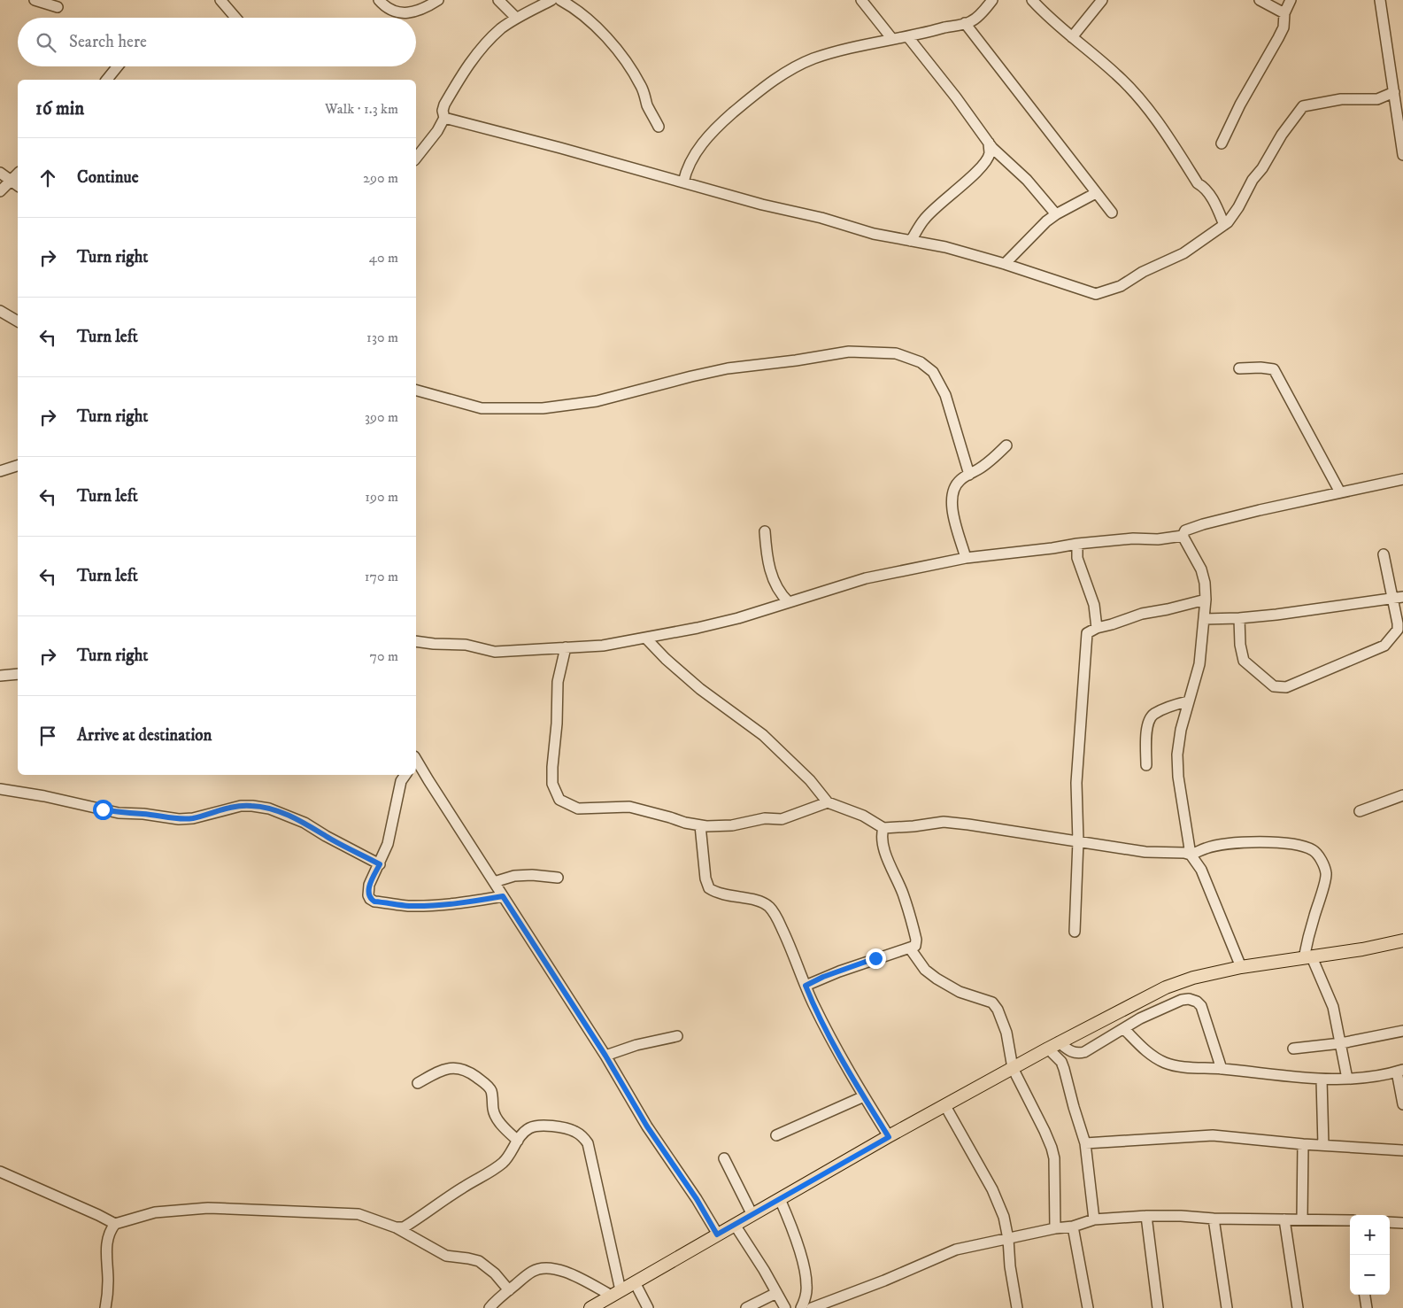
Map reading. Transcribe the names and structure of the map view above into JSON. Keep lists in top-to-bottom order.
{
  "page": {
    "search": "Search here",
    "heading": ["16 min", "Walk · 1.3 km"],
    "list": [
      ["Continue", "290 m"],
      ["Turn right", "40 m"],
      ["Turn left", "130 m"],
      ["Turn right", "390 m"],
      ["Turn left", "190 m"],
      ["Turn left", "170 m"],
      ["Turn right", "70 m"],
      "Arrive at destination"
    ],
    "map_buttons": ["+", "−"]
  }
}
